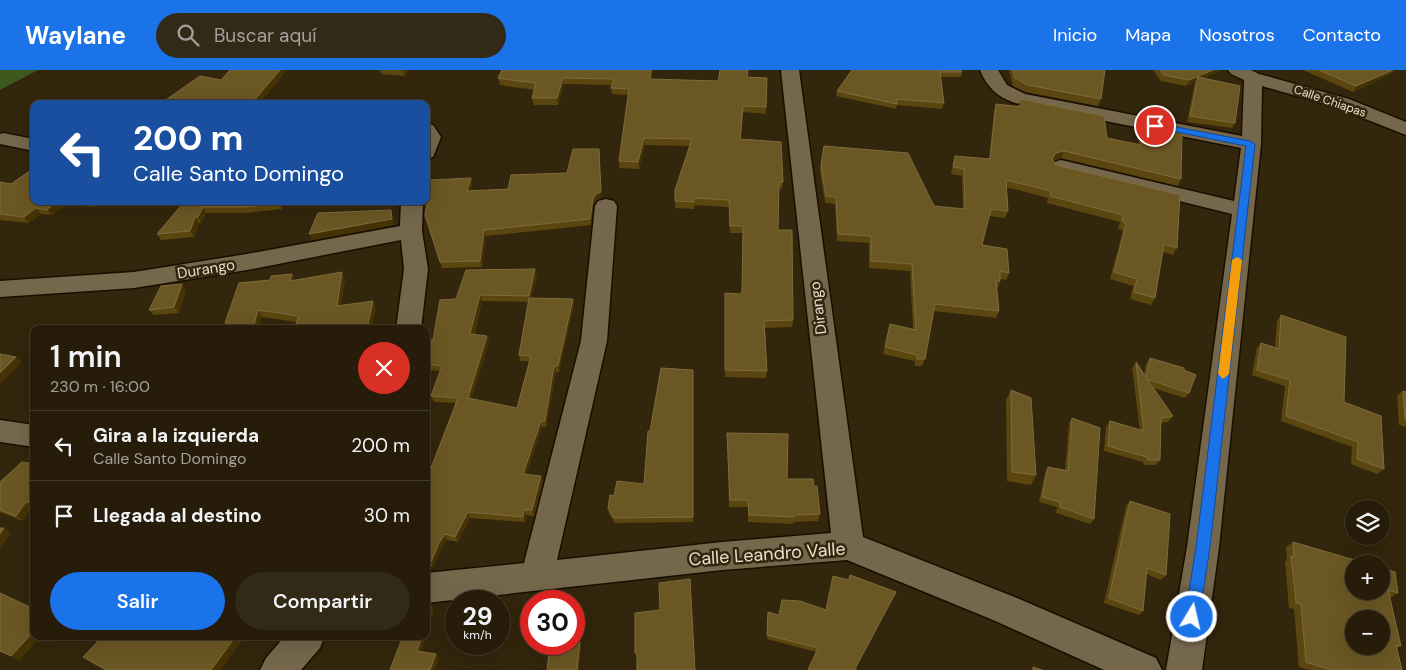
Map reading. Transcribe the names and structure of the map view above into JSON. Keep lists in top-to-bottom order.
{
  "streets": {
    "street": [
      "Calle Chiapas",
      "Durango",
      "Dirango",
      "Calle Leandro Valle"
    ]
  },
  "crossings": [
    ["Dirango", "Calle Leandro Valle"]
  ],
  "page": {
    "header": "Waylane",
    "search": "Buscar aquí",
    "nav": [
      "Inicio",
      "Mapa",
      "Nosotros",
      "Contacto"
    ],
    "turn": ["200 m", "Calle Santo Domingo"],
    "heading": ["1 min", "230 m · 16:00"],
    "list": [
      {
        "name": "Gira a la izquierda",
        "note": "Calle Santo Domingo",
        "value": "200 m"
      },
      {
        "name": "Llegada al destino",
        "value": "30 m"
      }
    ],
    "map_buttons": ["+", "−"],
    "buttons": ["Salir", "Compartir"],
    "speed": "29 km/h",
    "limit": "30"
  }
}
